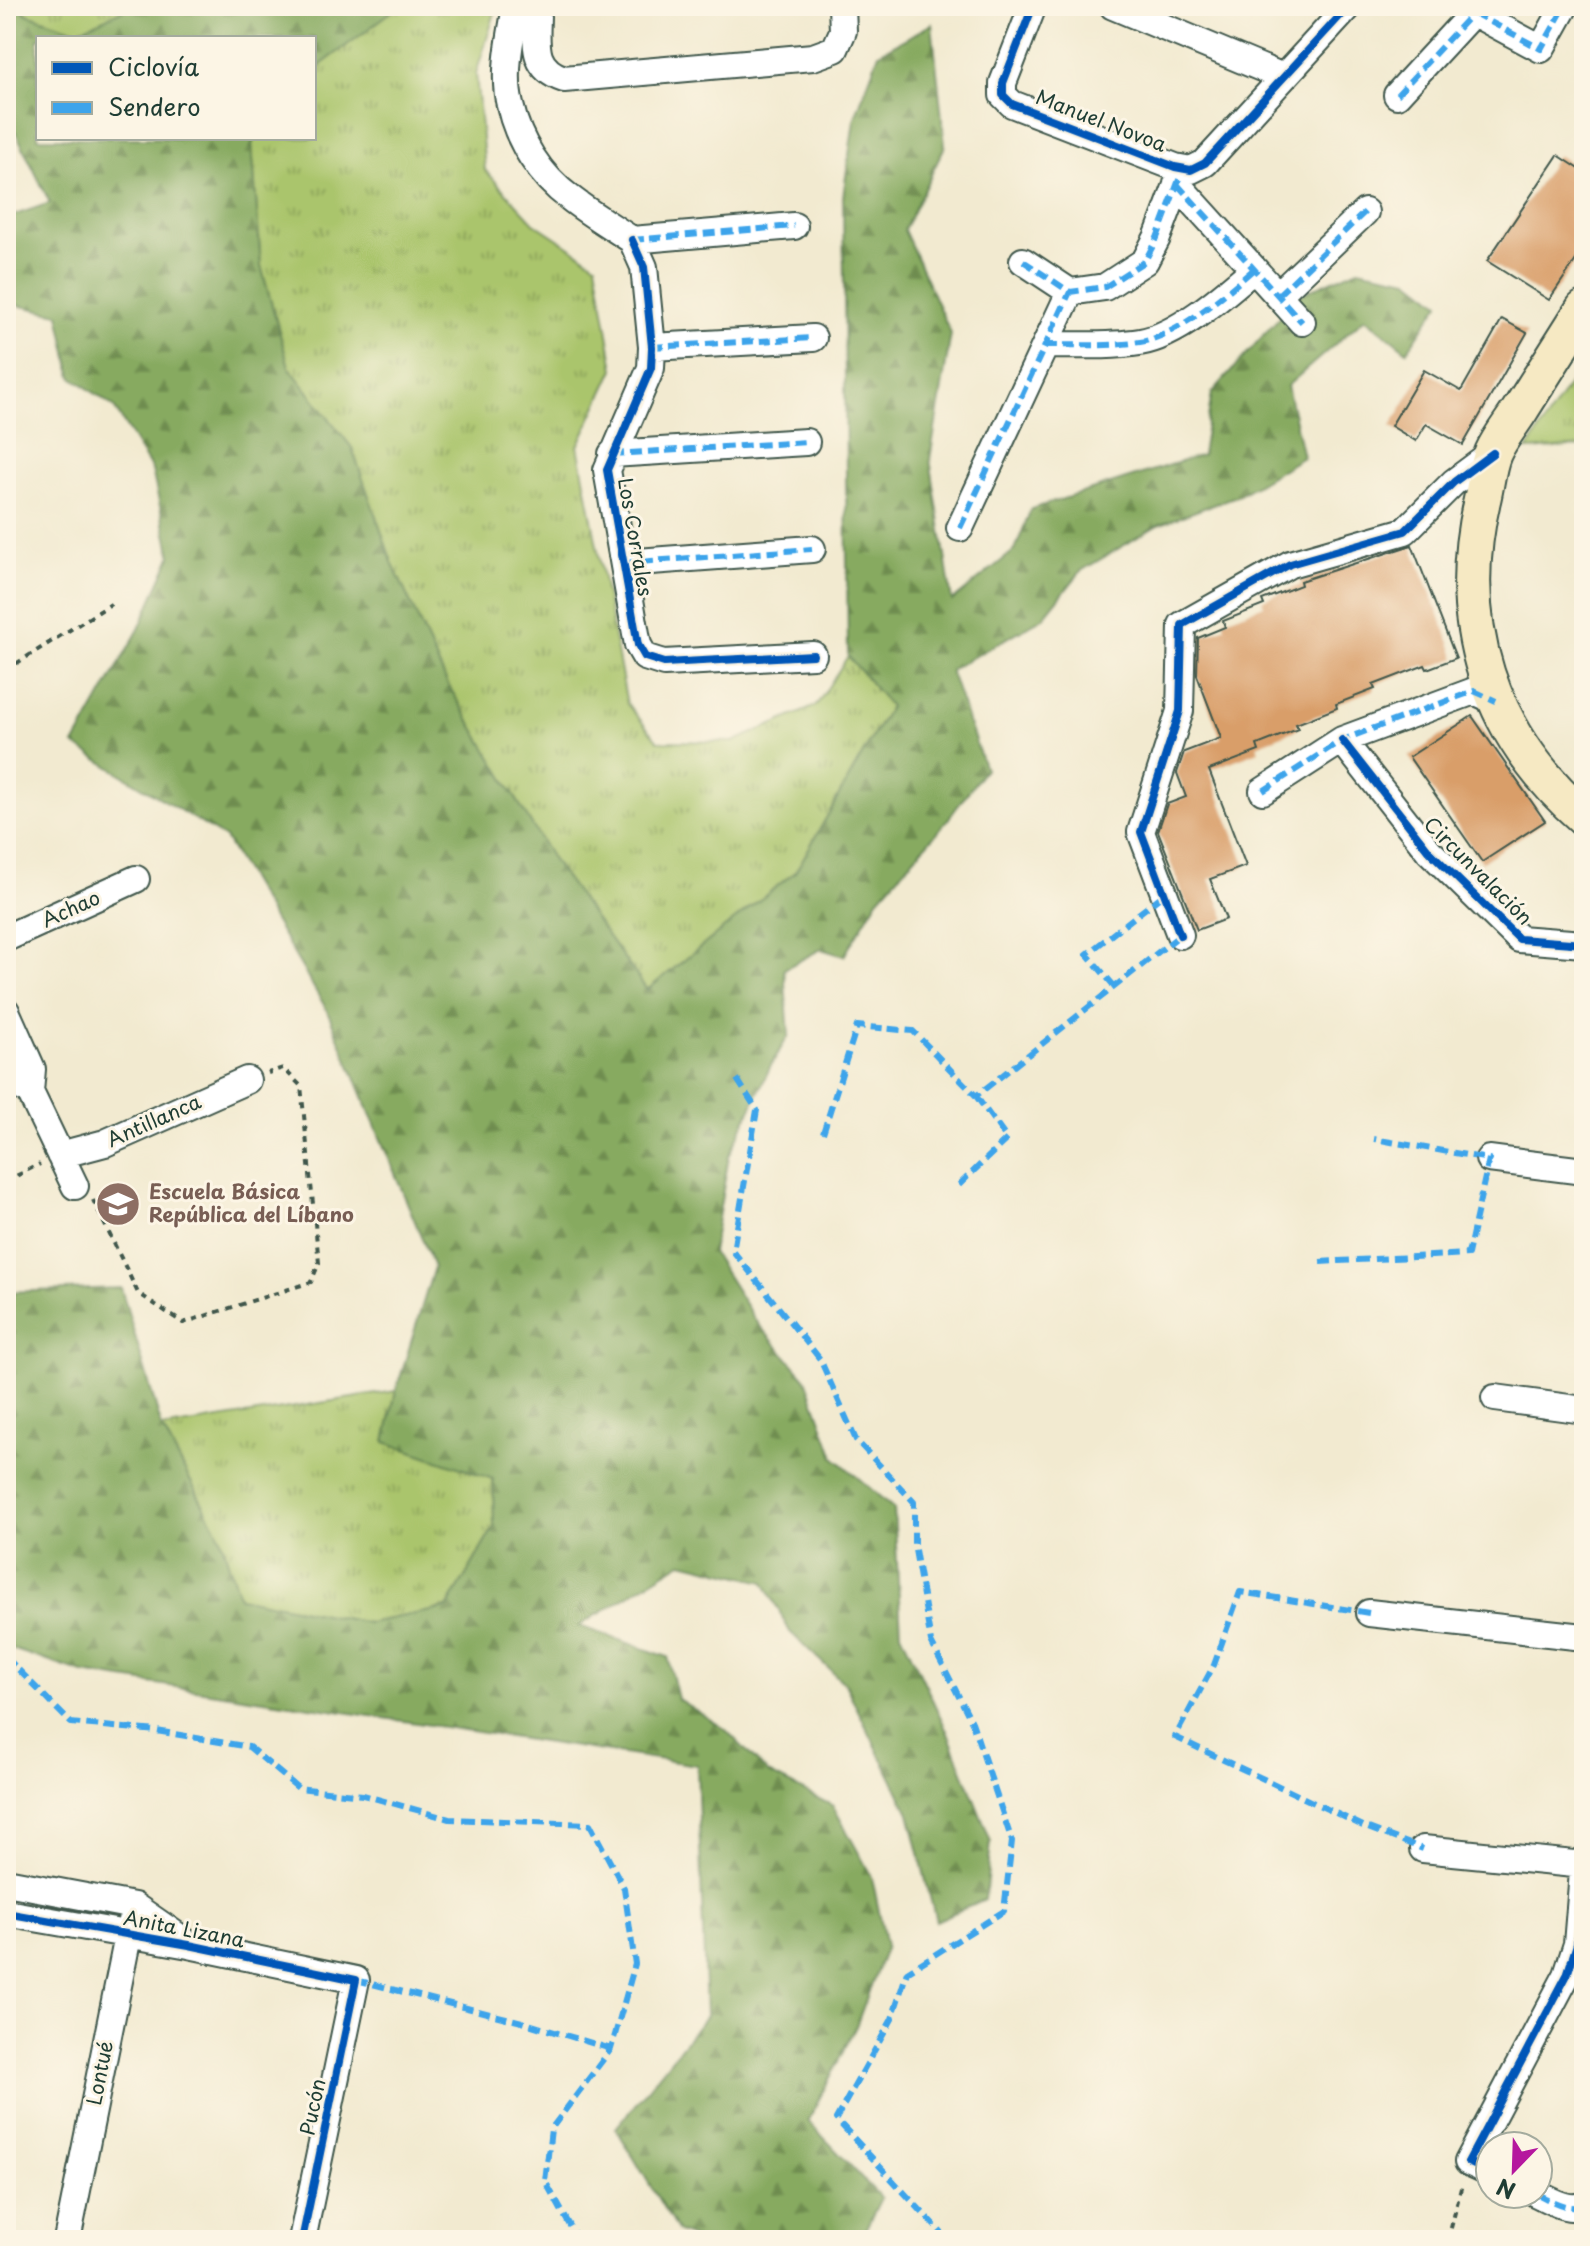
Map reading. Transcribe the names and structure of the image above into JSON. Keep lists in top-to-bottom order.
{
  "streets": {
    "street": [
      "Manuel Novoa",
      "Los Corrales",
      "Circunvalación",
      "Achao",
      "Antillanca",
      "Anita Lizana",
      "Lontué",
      "Pucón"
    ]
  },
  "crossings": [
    ["Anita Lizana", "Lontué"],
    ["Anita Lizana", "Pucón"]
  ],
  "places": {
    "school or university": ["Escuela Básica República del Líbano"]
  },
  "legend": ["Ciclovía", "Sendero"],
  "north": "bottom left"
}
